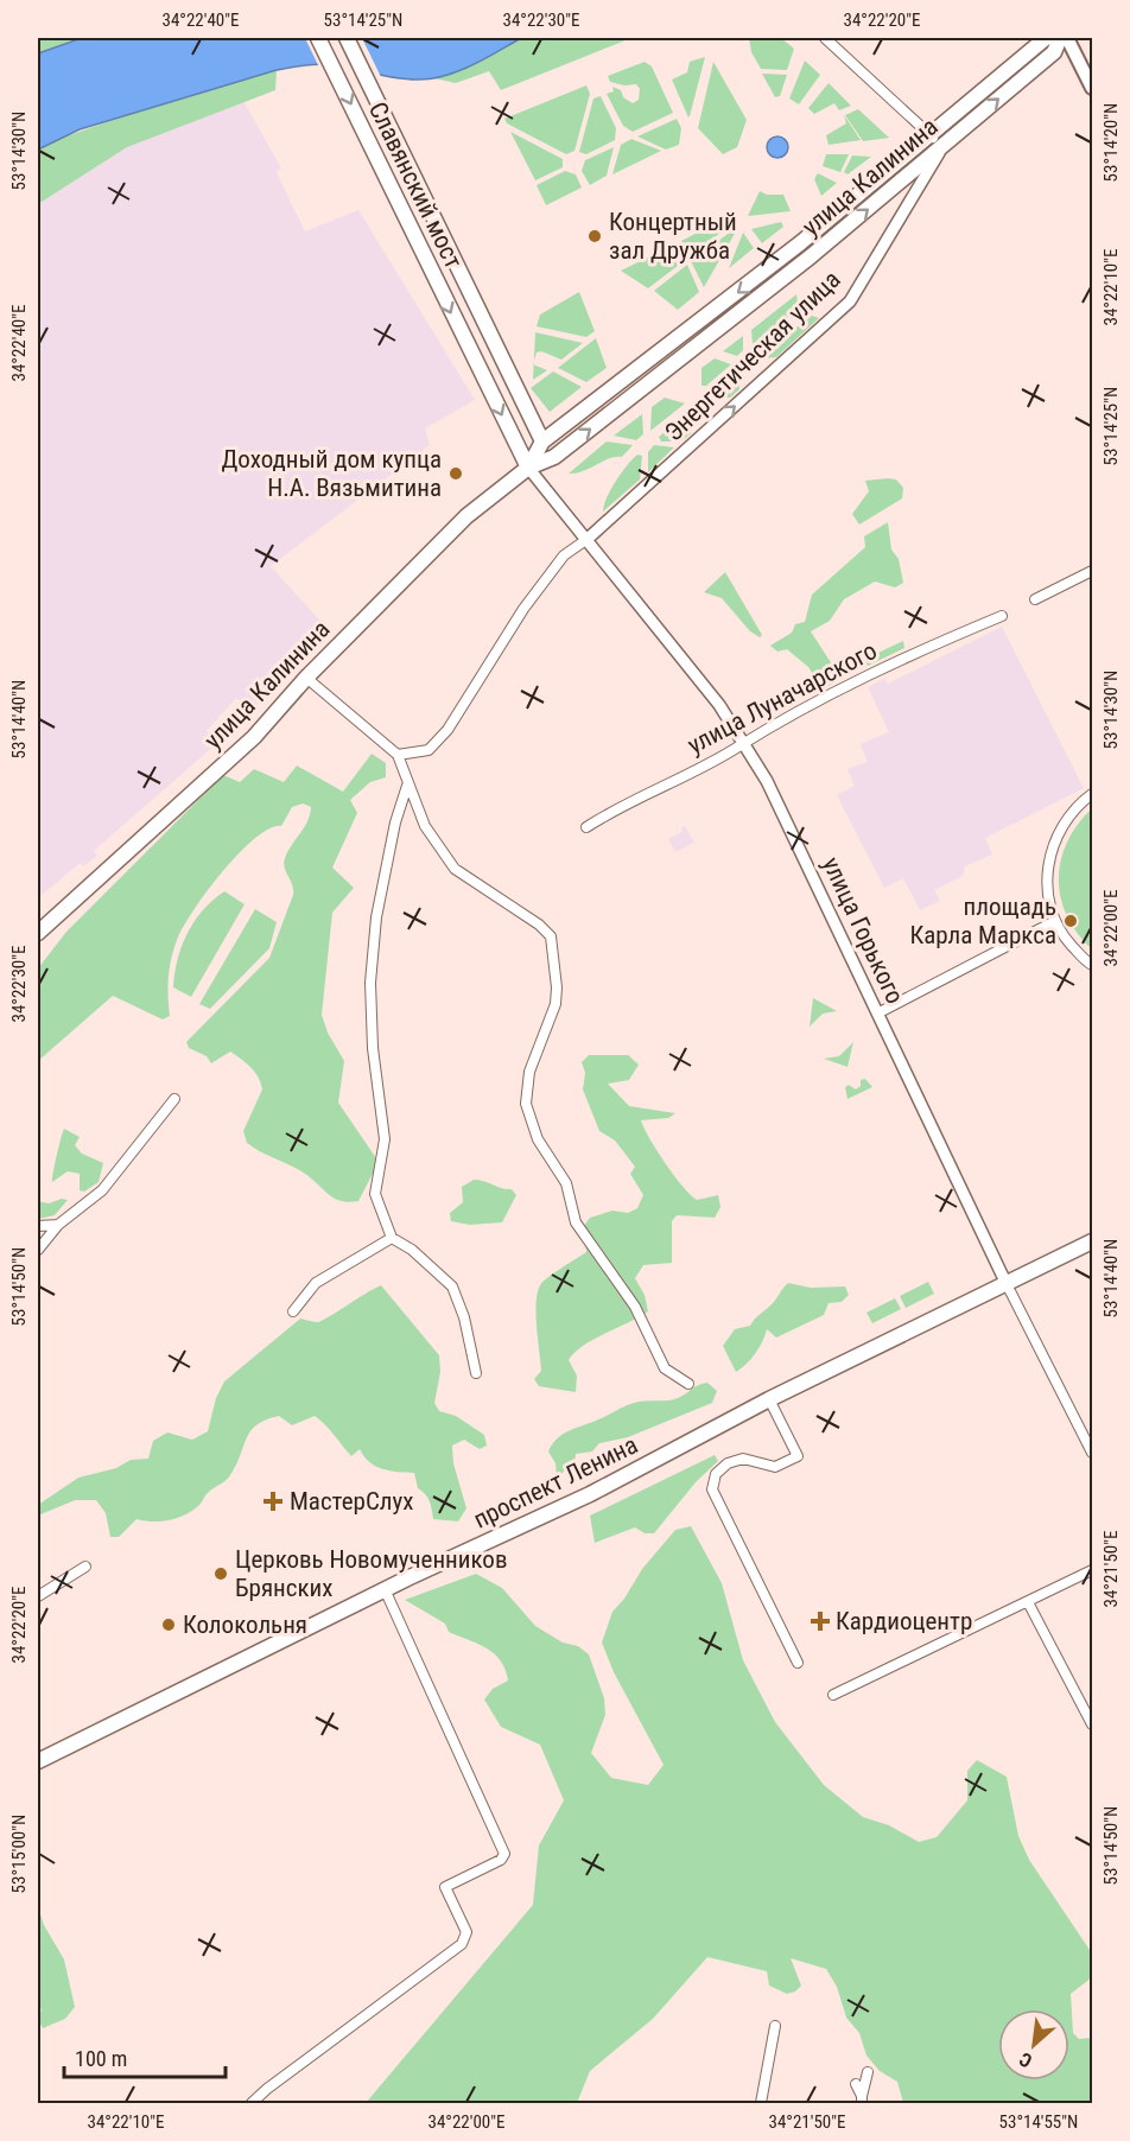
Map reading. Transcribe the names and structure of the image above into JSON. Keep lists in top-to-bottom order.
{
  "streets": {
    "main road": [
      "улица Калинина",
      "Славянский мост",
      "улица Горького",
      "проспект Ленина"
    ],
    "street": ["Энергетическая улица", "улица Луначарского"]
  },
  "crossings": [
    ["улица Калинина", "Славянский мост"],
    ["улица Калинина", "Энергетическая улица"],
    ["улица Калинина", "улица Горького"],
    ["Славянский мост", "улица Горького"],
    ["Энергетическая улица", "улица Горького"],
    ["улица Луначарского", "улица Горького"],
    ["улица Горького", "проспект Ленина"]
  ],
  "one_way": ["Энергетическая улица"],
  "places": {
    "other": [
      "Концертный зал Дружба",
      "Доходный дом купца Н.А. Вязьмитина",
      "площадь Карла Маркса",
      "Церковь Новомученников Брянских",
      "Колокольня"
    ],
    "health": ["МастерСлух", "Кардиоцентр"]
  },
  "scale_bar": "100 m",
  "north": "bottom left",
  "coordinates": [
    "34°22'40\"E",
    "53°14'25\"N",
    "34°22'30\"E",
    "34°22'20\"E",
    "53°14'20\"N",
    "53°14'30\"N",
    "34°22'10\"E",
    "53°14'40\"N",
    "34°22'00\"E",
    "53°14'50\"N",
    "34°21'50\"E",
    "53°15'00\"N",
    "53°14'55\"N"
  ]
}
